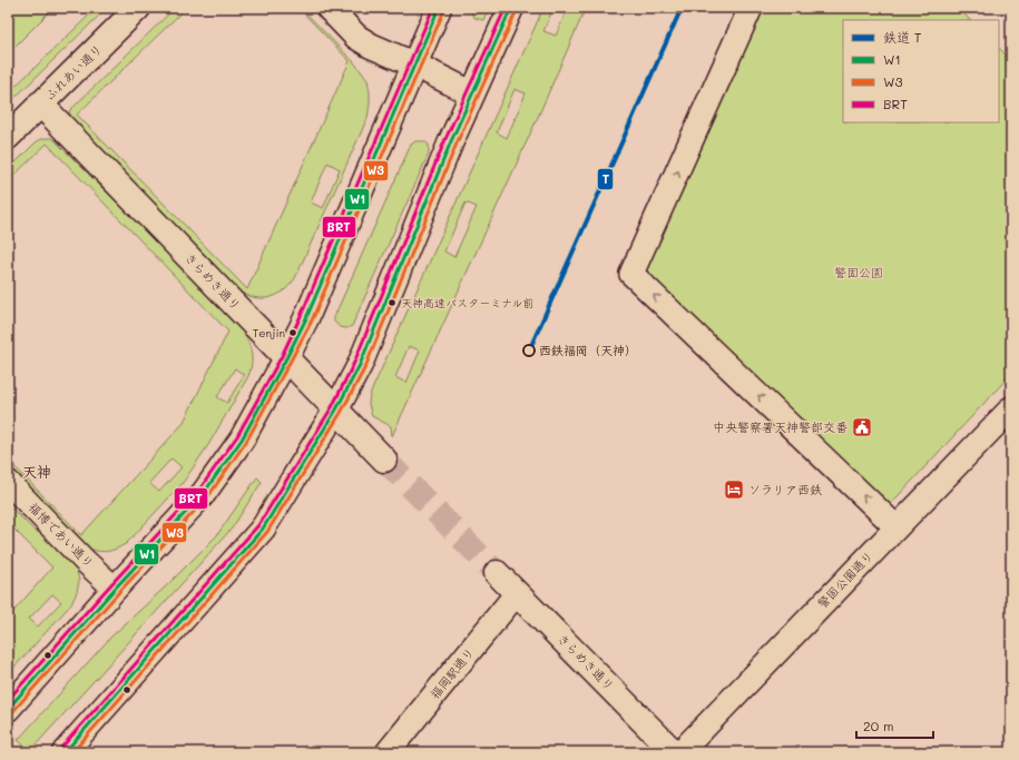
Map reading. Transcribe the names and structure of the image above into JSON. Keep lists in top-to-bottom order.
{
  "streets": {
    "main road": ["ふれあい通り", "きらめき通り"],
    "street": ["福博であい通り", "警固公園通り", "福岡駅通り"]
  },
  "crossings": [
    ["ふれあい通り", "きらめき通り"],
    ["きらめき通り", "福岡駅通り"]
  ],
  "districts": ["天神"],
  "parks": ["警固公園"],
  "places": {
    "other": ["天神高速バスターミナル前", "Tenjin", "西鉄福岡（天神）"],
    "public building": ["中央警察署天神警部交番"],
    "hotel": ["ソラリア西鉄"]
  },
  "lines": [
    "rail line T",
    "transit line W1",
    "transit line BRT",
    "transit line W3"
  ],
  "legend": [
    "鉄道 T",
    "W1",
    "W3",
    "BRT"
  ],
  "scale_bar": "20 m"
}
